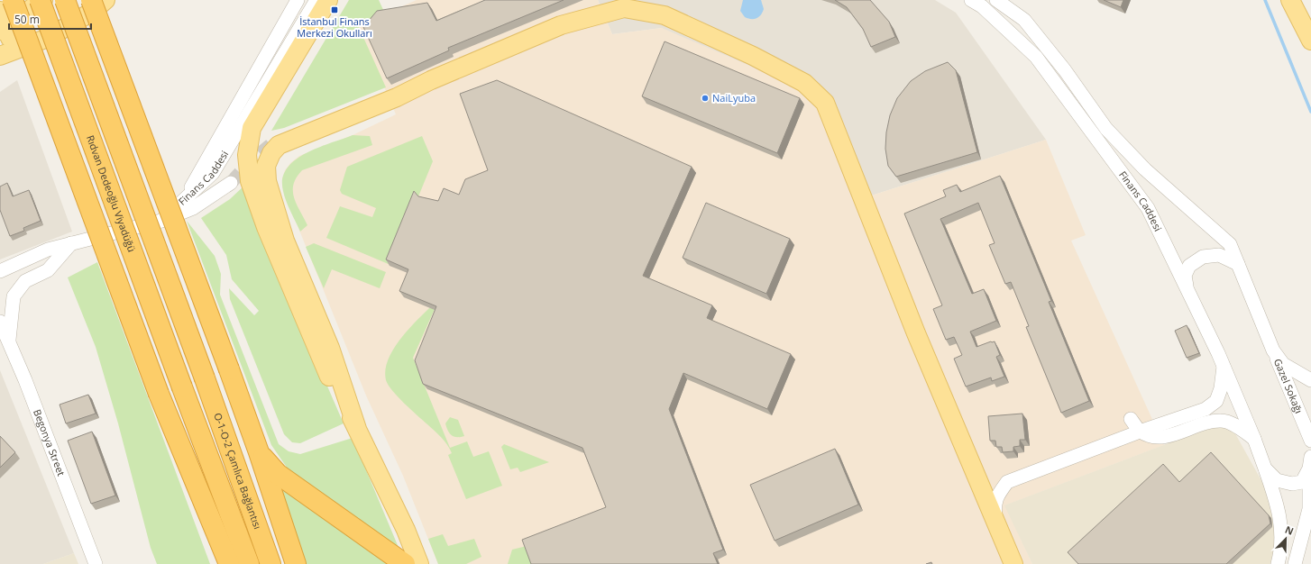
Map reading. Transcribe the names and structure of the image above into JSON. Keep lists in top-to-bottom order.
{
  "streets": {
    "highway": ["Rıdvan Dedeoğlu Viyadüğü", "O-1-O-2 Çamlıca Bağlantısı"],
    "street": ["Finans Caddesi", "Gazel Sokağı", "Begonya Street"]
  },
  "crossings": [
    ["Finans Caddesi", "Gazel Sokağı"]
  ],
  "places": {
    "transit": ["İstanbul Finans Merkezi Okulları"],
    "other": ["NaiLyuba"]
  },
  "scale_bar": "50 m",
  "north": "top right"
}
